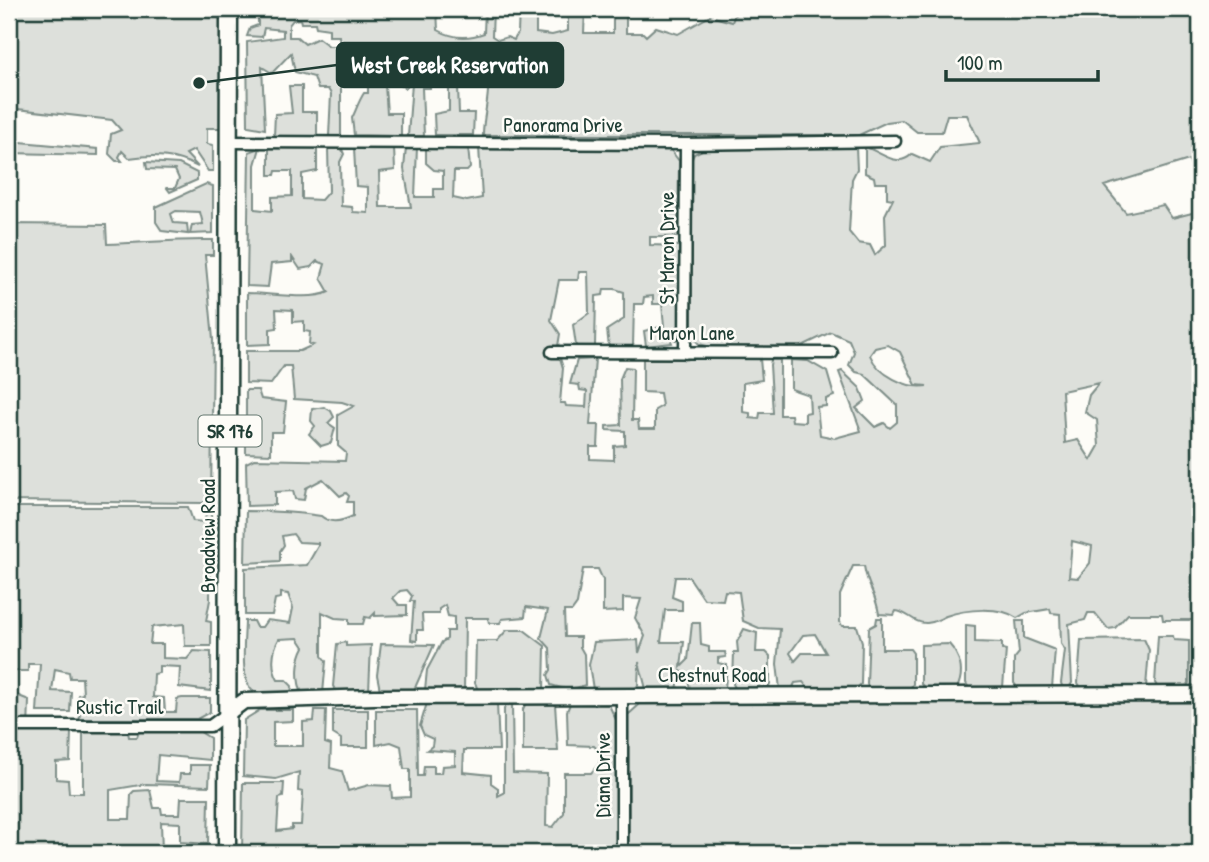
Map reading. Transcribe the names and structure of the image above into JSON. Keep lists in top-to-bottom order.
{
  "streets": {
    "main road": ["SR 176", "Broadview Road"],
    "street": [
      "Panorama Drive",
      "St Maron Drive",
      "Maron Lane",
      "Chestnut Road",
      "Rustic Trail",
      "Diana Drive"
    ]
  },
  "crossings": [
    ["Panorama Drive", "St Maron Drive"],
    ["Panorama Drive", "Broadview Road"],
    ["St Maron Drive", "Maron Lane"],
    ["Broadview Road", "Chestnut Road"],
    ["Broadview Road", "Rustic Trail"],
    ["Chestnut Road", "Rustic Trail"],
    ["Chestnut Road", "Diana Drive"]
  ],
  "places": ["West Creek Reservation"],
  "scale_bar": "100 m"
}
